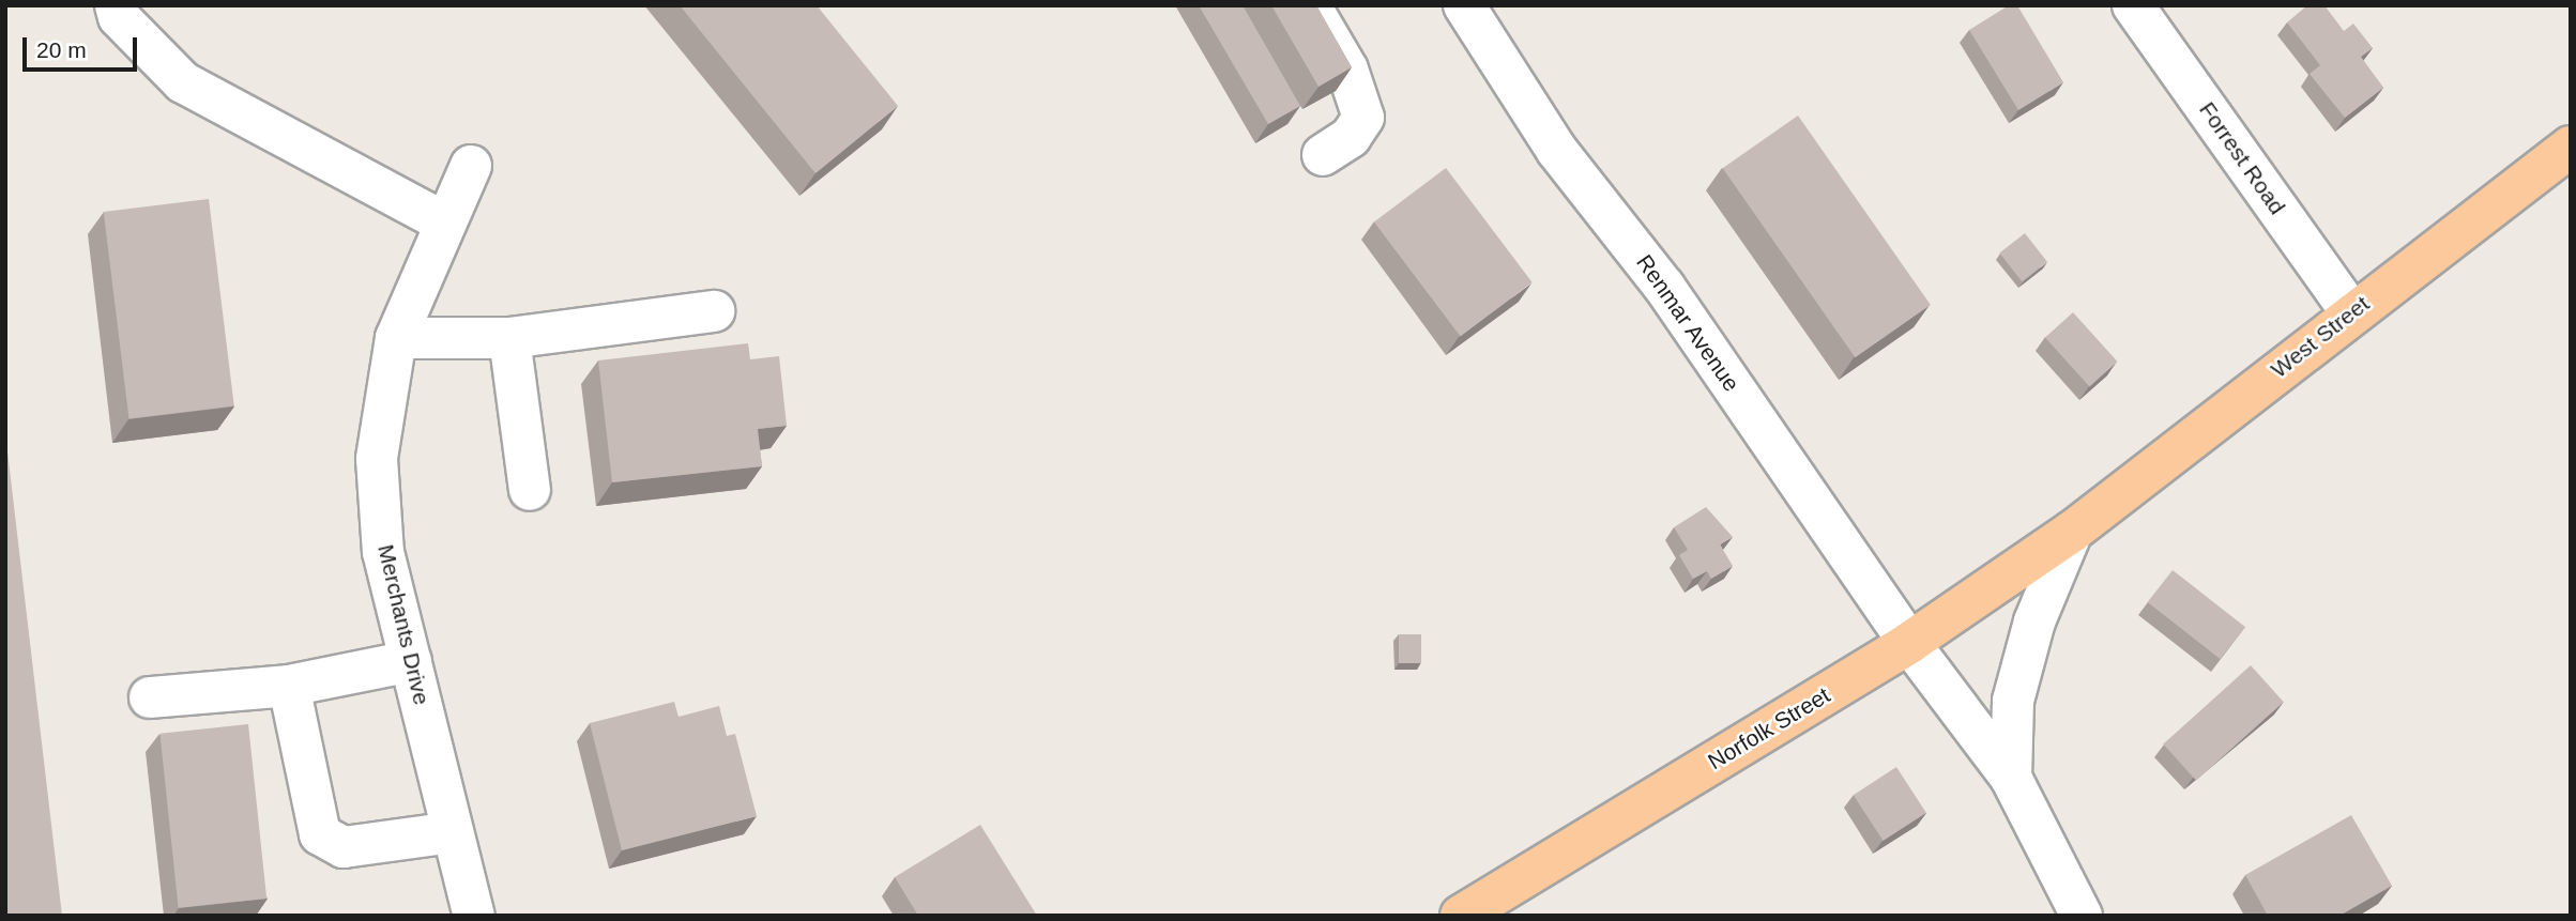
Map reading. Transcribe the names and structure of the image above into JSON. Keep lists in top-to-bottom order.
{
  "streets": {
    "main road": ["West Street", "Norfolk Street"],
    "street": ["Forrest Road", "Renmar Avenue", "Merchants Drive"]
  },
  "crossings": [
    ["Forrest Road", "West Street"],
    ["Renmar Avenue", "Norfolk Street"],
    ["West Street", "Norfolk Street"]
  ],
  "scale_bar": "20 m"
}
